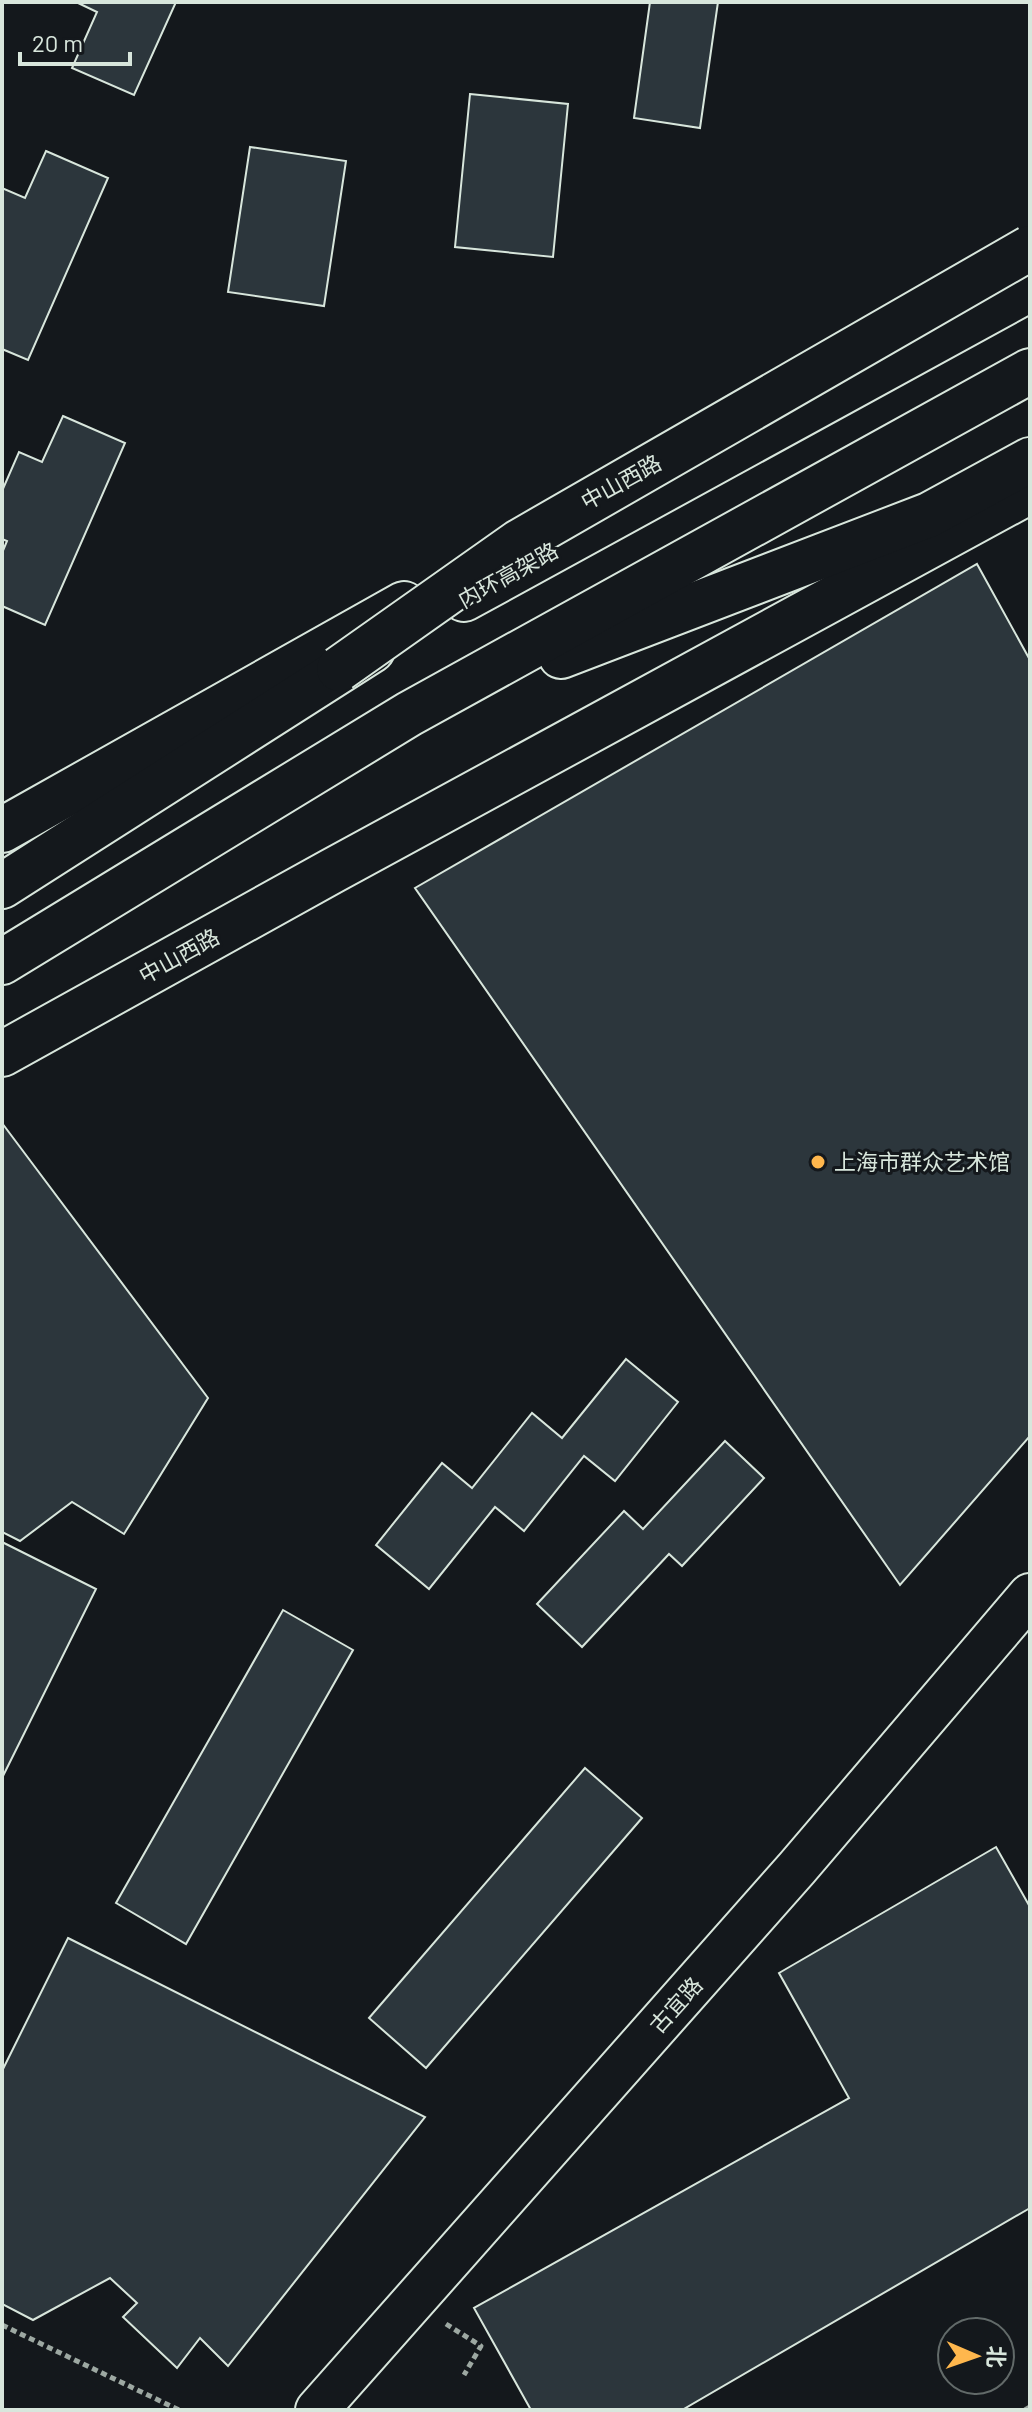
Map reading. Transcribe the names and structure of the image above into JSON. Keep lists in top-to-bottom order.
{
  "streets": {
    "main road": ["中山西路", "内环高架路"],
    "street": ["古宜路"]
  },
  "places": ["上海市群众艺术馆"],
  "scale_bar": "20 m",
  "north": "right"
}
